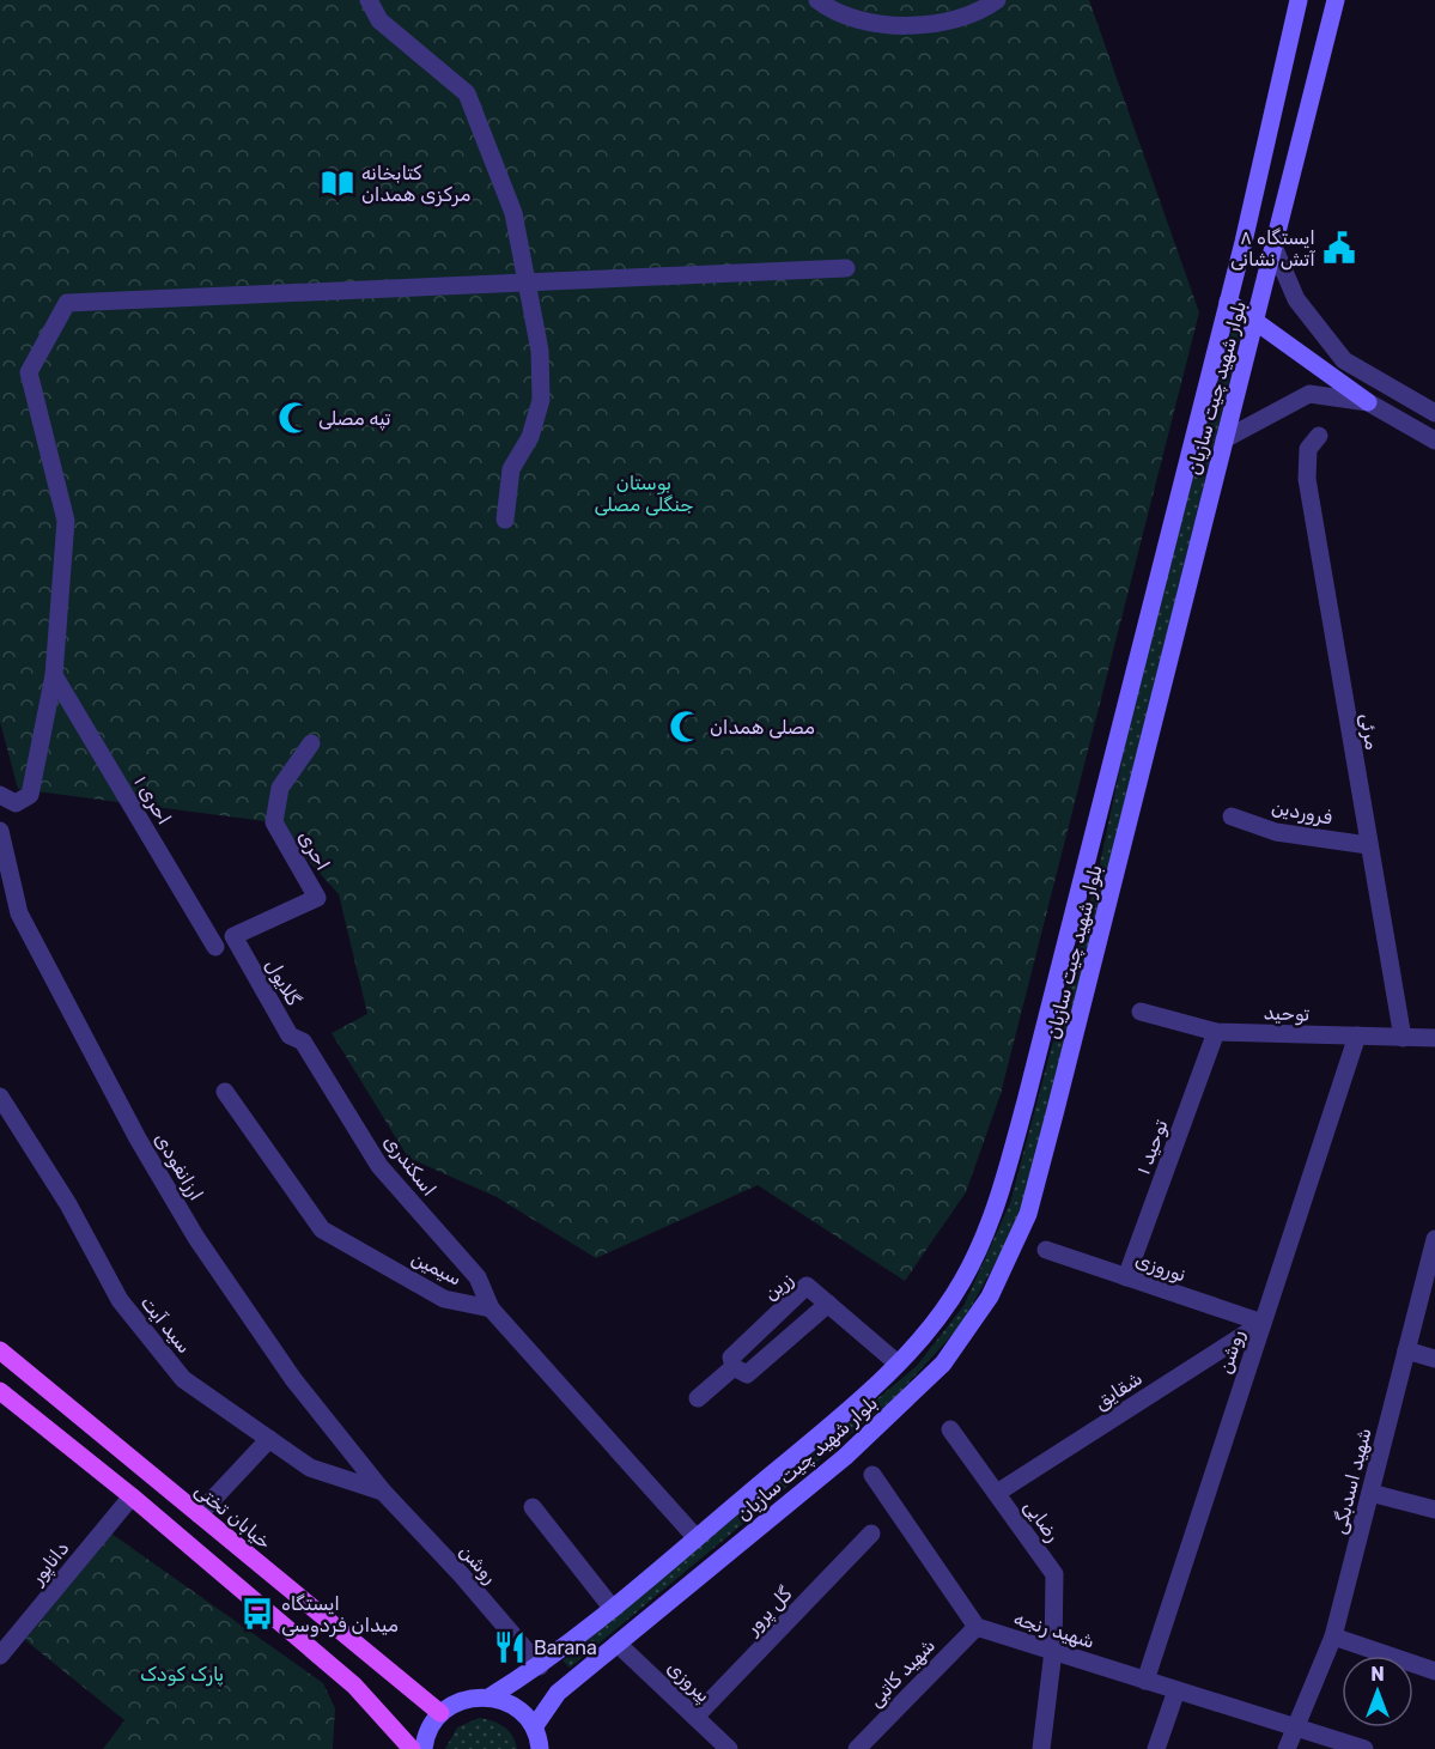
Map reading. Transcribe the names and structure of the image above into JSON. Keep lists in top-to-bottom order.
{
  "streets": {
    "main road": ["بلوار شهید چیت سازیان", "خیابان تختی"],
    "street": [
      "مرئی",
      "احری ۱",
      "فروردین",
      "احری",
      "گلایول",
      "توحید",
      "توحید ۱",
      "اسکندری",
      "ارزانفودی",
      "نوروزی",
      "سیمین",
      "زرین",
      "سید آیت",
      "روشن",
      "شقایق",
      "شهید اسدبگی",
      "رضایی",
      "داناپور",
      "گل پرور",
      "شهید رنجه",
      "شهید کاتبی",
      "پیروزی"
    ]
  },
  "crossings": [
    ["بلوار شهید چیت سازیان", "زرین"],
    ["بلوار شهید چیت سازیان", "روشن"],
    ["بلوار شهید چیت سازیان", "پیروزی"],
    ["مرئی", "فروردین"],
    ["مرئی", "توحید"],
    ["احری", "گلایول"],
    ["گلایول", "اسکندری"],
    ["توحید", "توحید ۱"],
    ["توحید", "روشن"],
    ["توحید ۱", "نوروزی"],
    ["اسکندری", "سیمین"],
    ["ارزانفودی", "سید آیت"],
    ["ارزانفودی", "روشن"],
    ["نوروزی", "روشن"],
    ["نوروزی", "شقایق"],
    ["سید آیت", "روشن"],
    ["روشن", "شقایق"],
    ["روشن", "شهید رنجه"],
    ["شقایق", "رضایی"],
    ["شهید اسدبگی", "شهید رنجه"],
    ["رضایی", "شهید رنجه"],
    ["گل پرور", "پیروزی"],
    ["شهید رنجه", "شهید کاتبی"]
  ],
  "parks": ["بوستان جنگلی مصلی", "پارک کودک"],
  "places": {
    "library": ["کتابخانه مرکزی همدان"],
    "public building": ["ایستگاه ۸ آتش نشانی"],
    "mosque": ["تپه مصلی", "مصلی همدان"],
    "bus stop": ["ایستگاه میدان فردوسی"],
    "restaurant": ["Barana"]
  },
  "north": "top"
}
